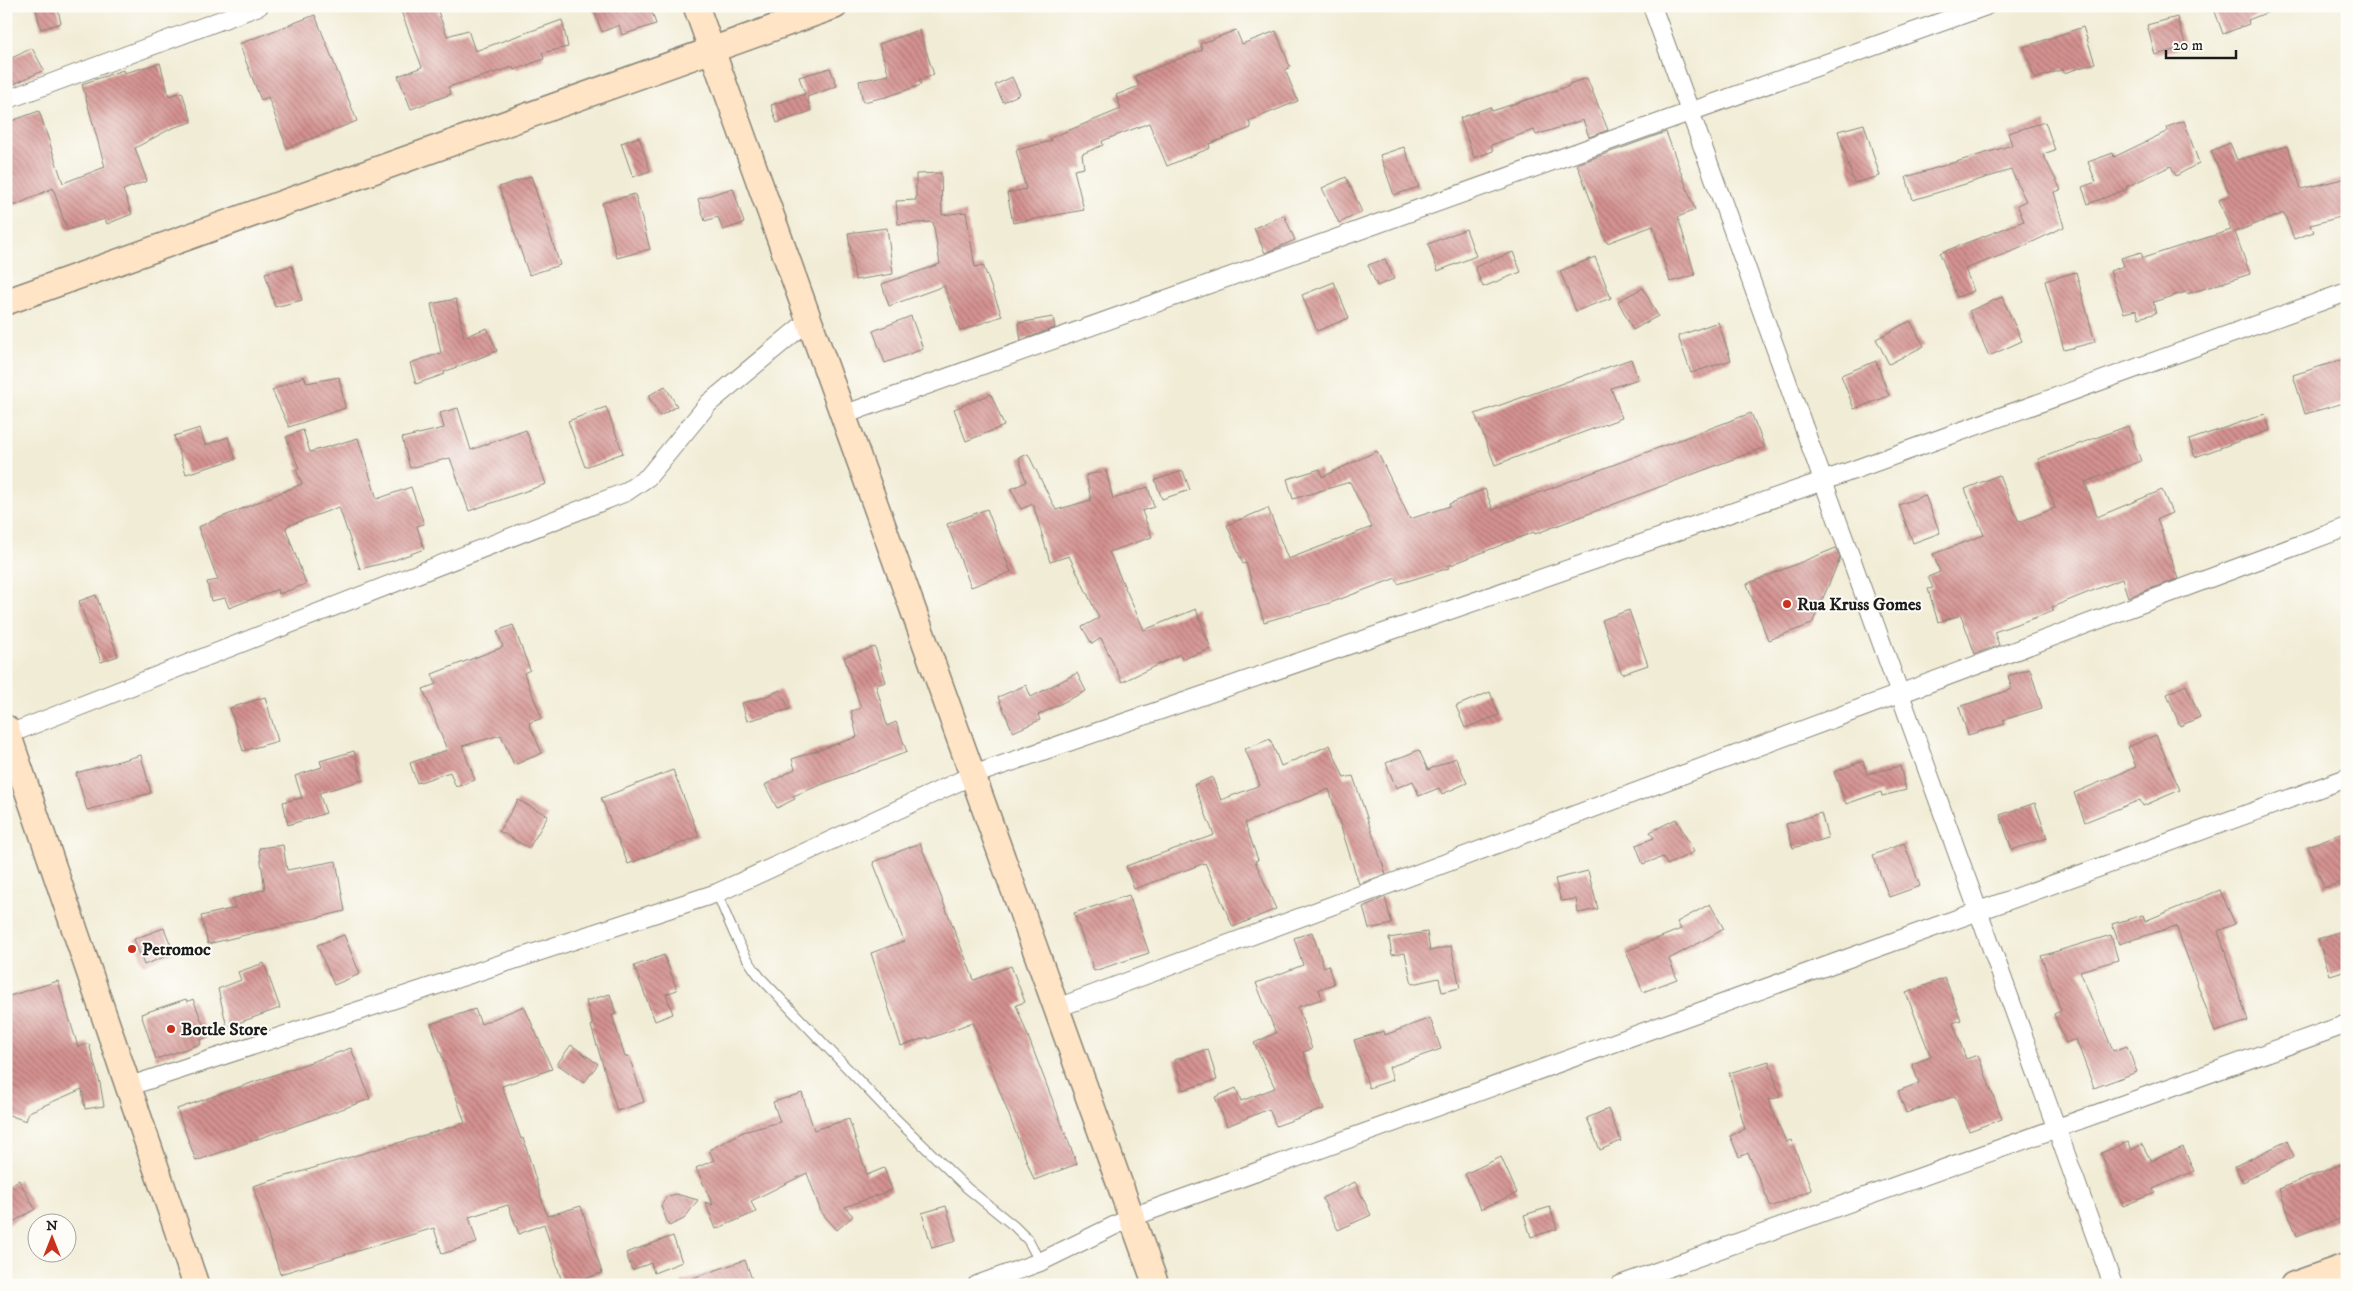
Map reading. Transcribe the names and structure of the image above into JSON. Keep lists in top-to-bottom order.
{
  "places": ["Rua Kruss Gomes", "Petromoc", "Bottle Store"],
  "scale_bar": "20 m",
  "north": "top"
}
